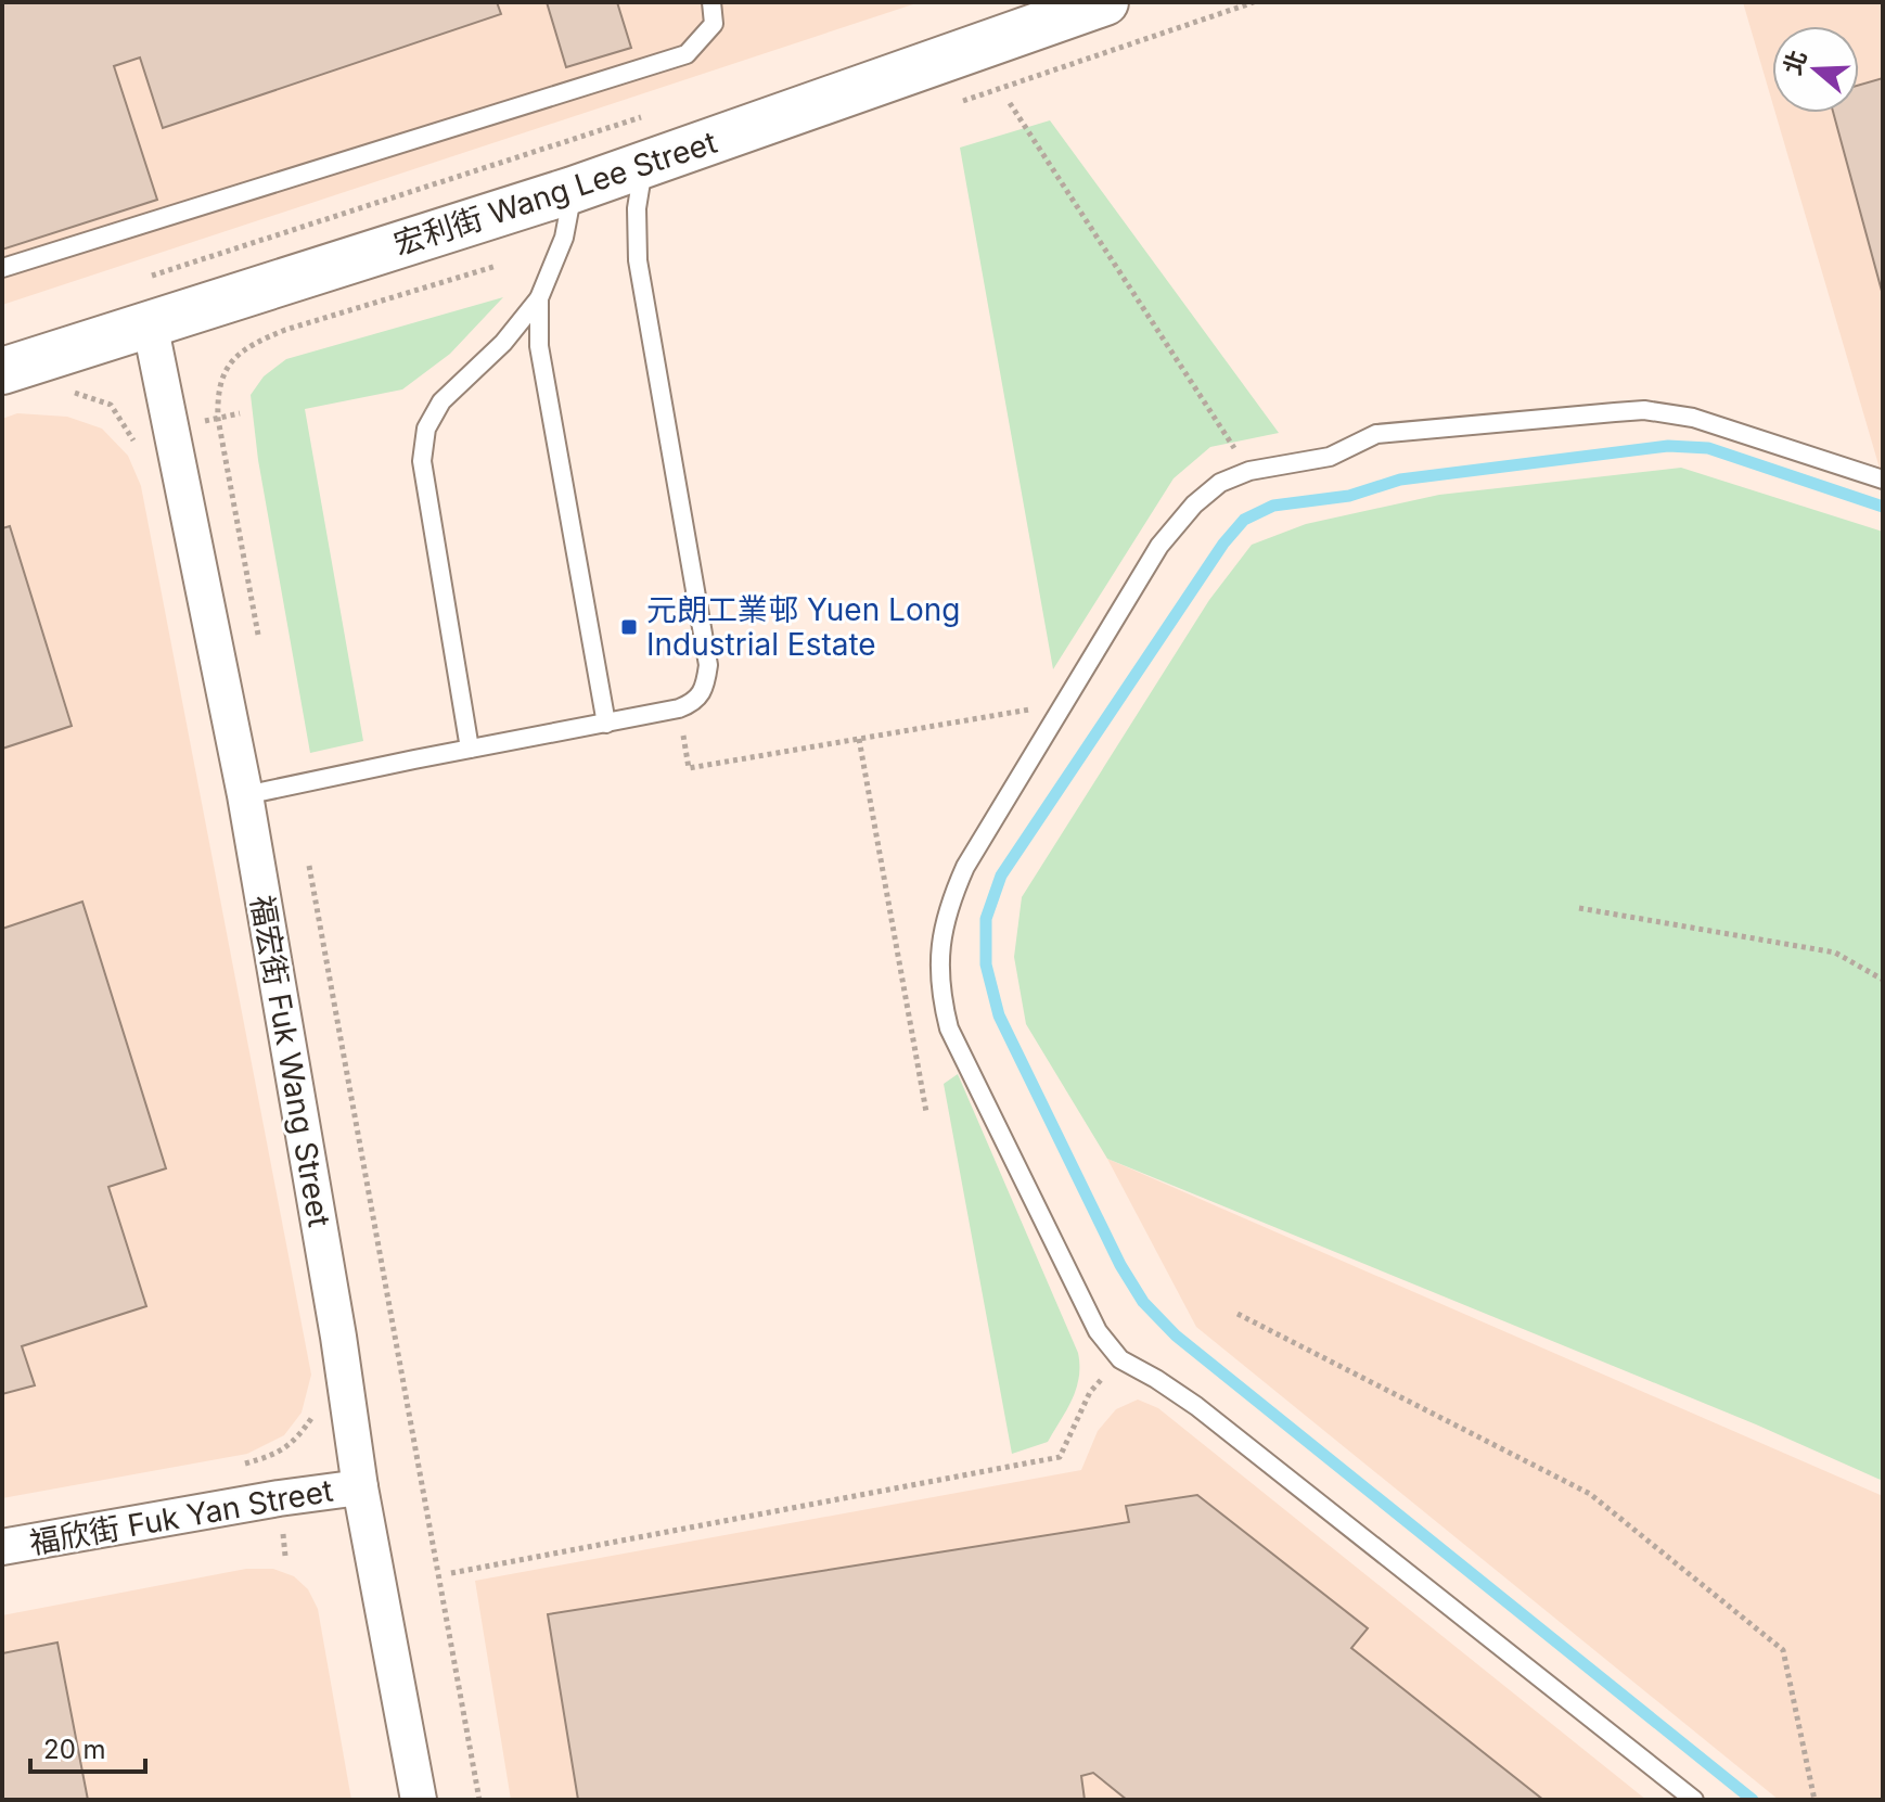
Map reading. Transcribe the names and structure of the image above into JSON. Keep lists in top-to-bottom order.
{
  "streets": {
    "street": ["宏利街 Wang Lee Street", "福宏街 Fuk Wang Street", "福欣街 Fuk Yan Street"]
  },
  "crossings": [
    ["宏利街 Wang Lee Street", "福宏街 Fuk Wang Street"],
    ["福宏街 Fuk Wang Street", "福欣街 Fuk Yan Street"]
  ],
  "places": {
    "transit": ["元朗工業邨 Yuen Long Industrial Estate"]
  },
  "scale_bar": "20 m",
  "north": "left"
}
